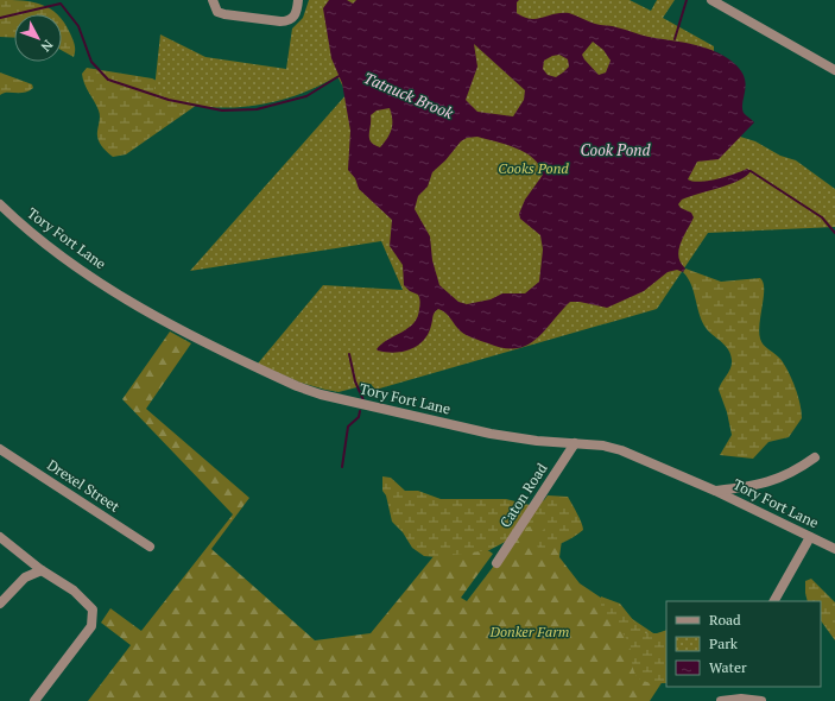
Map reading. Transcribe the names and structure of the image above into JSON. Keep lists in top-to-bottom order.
{
  "streets": {
    "street": ["Tory Fort Lane", "Drexel Street", "Caton Road"]
  },
  "crossings": [
    ["Tory Fort Lane", "Caton Road"]
  ],
  "water": ["Tatnuck Brook", "Cook Pond"],
  "parks": ["Cooks Pond", "Donker Farm"],
  "legend": ["Road", "Park", "Water"],
  "north": "bottom right"
}
